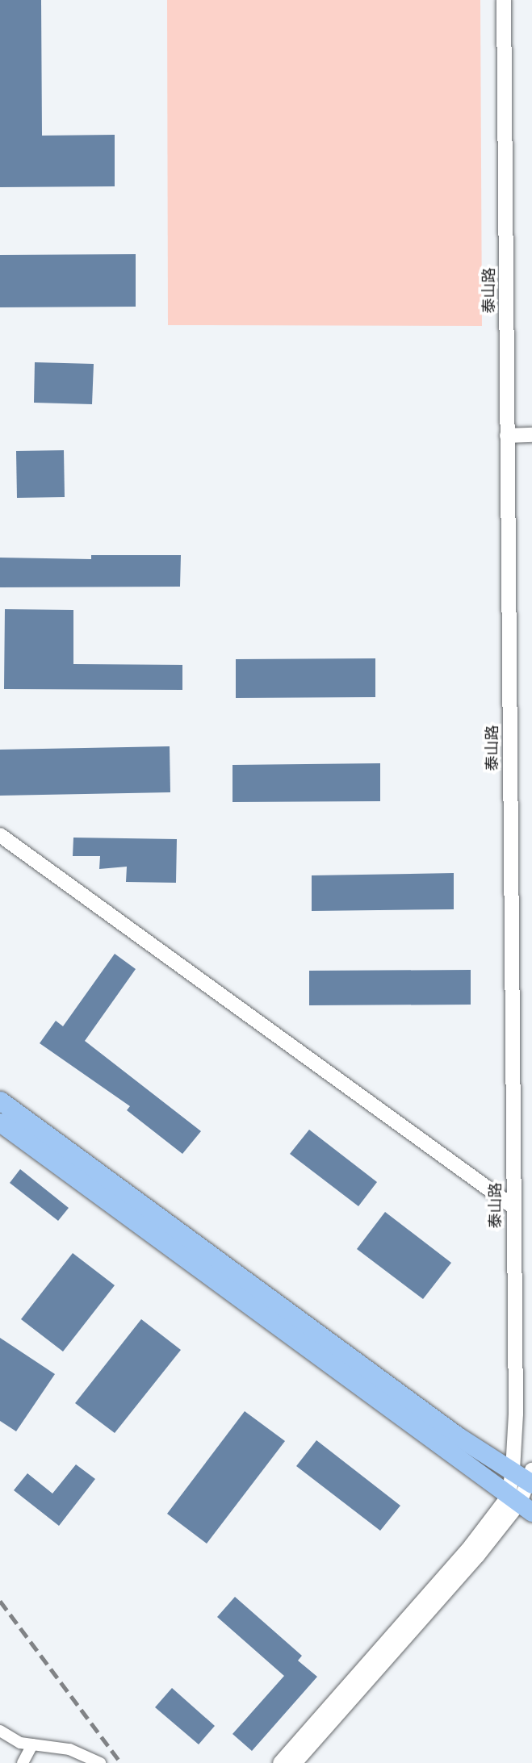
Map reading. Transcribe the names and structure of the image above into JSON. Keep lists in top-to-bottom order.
{
  "streets": {
    "street": ["泰山路"]
  }
}
